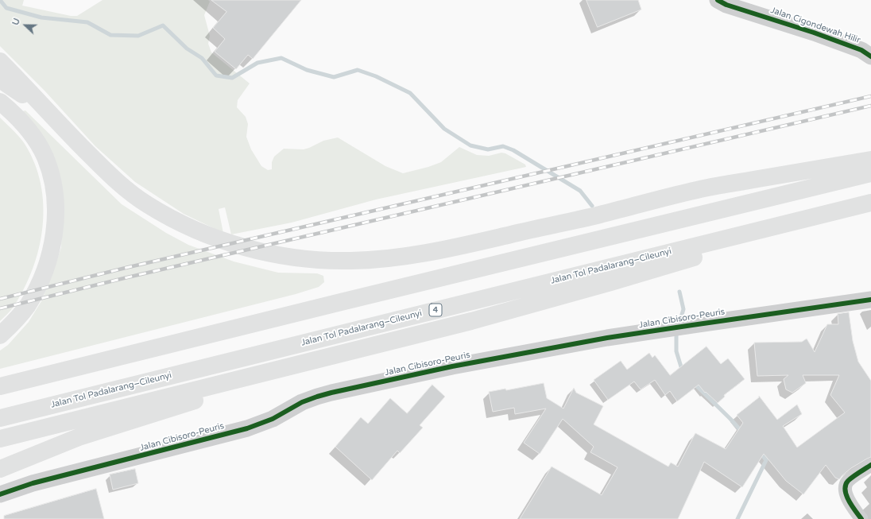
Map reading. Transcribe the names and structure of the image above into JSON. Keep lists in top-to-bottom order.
{
  "streets": {
    "highway": ["Jalan Tol Padalarang–Cileunyi", "4"],
    "street": ["Jalan Cigondewah Hilir", "Jalan Cibisoro-Peuris"]
  },
  "north": "left"
}
